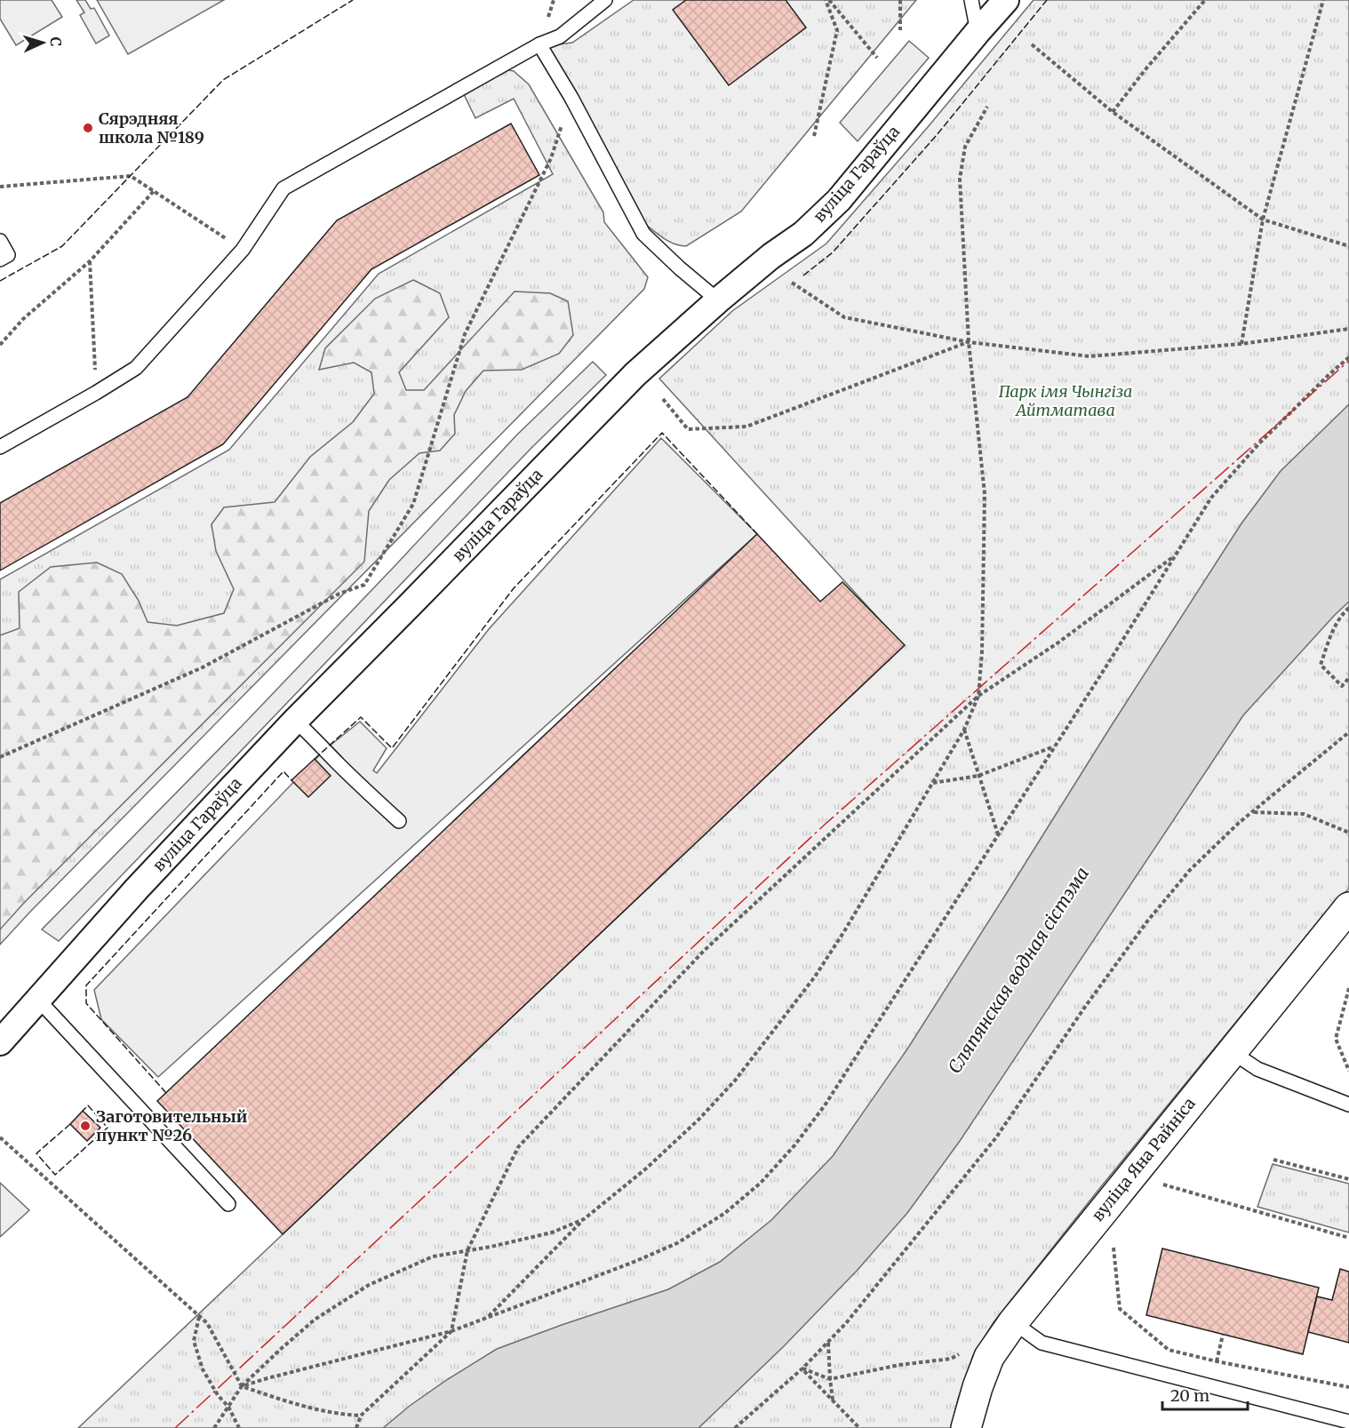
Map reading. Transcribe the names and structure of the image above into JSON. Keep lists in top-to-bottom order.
{
  "streets": {
    "street": ["вуліца Гараўца", "вуліца Яна Райніса"]
  },
  "water": ["Сляпянская водная сістэма"],
  "parks": ["Парк імя Чынгіза Айтматава"],
  "places": ["Сярэдняя школа №189", "Заготовительный пункт №26"],
  "scale_bar": "20 m",
  "north": "right"
}
